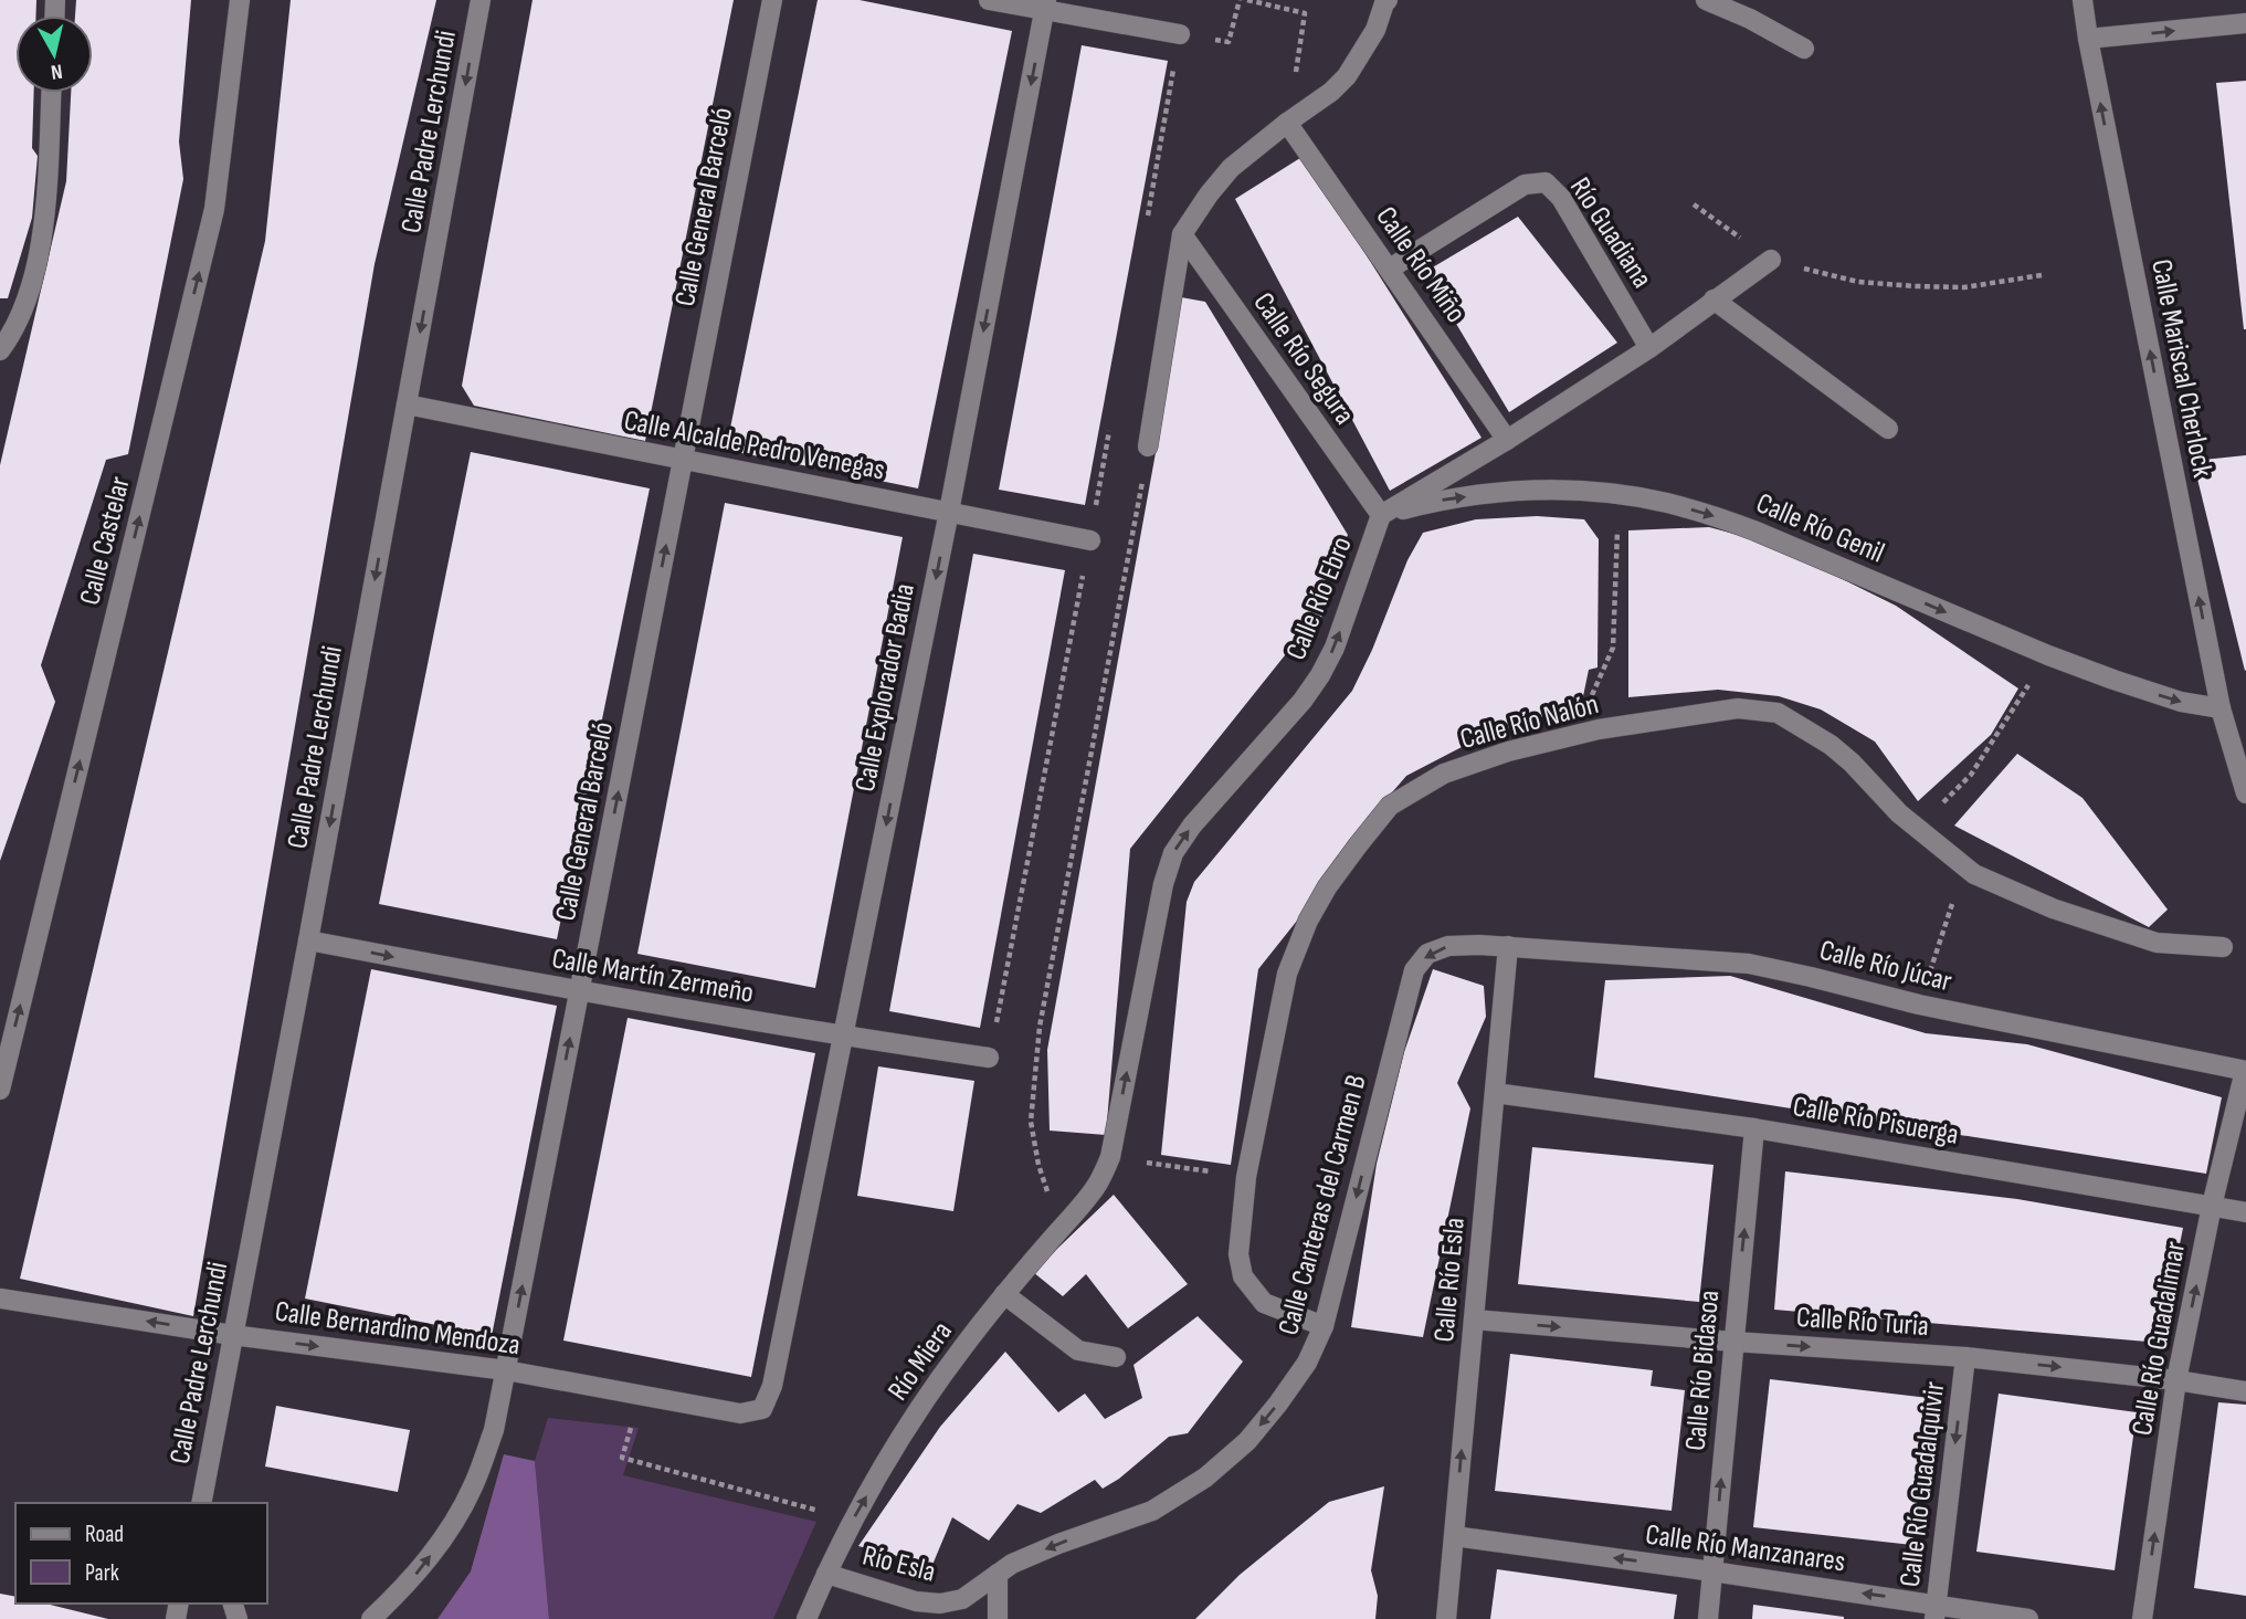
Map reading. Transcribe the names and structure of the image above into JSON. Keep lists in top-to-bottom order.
{
  "streets": {
    "street": [
      "Calle Padre Lerchundi",
      "Calle General Barceló",
      "Río Guadiana",
      "Calle Río Miño",
      "Calle Río Segura",
      "Calle Mariscal Cherlock",
      "Calle Alcalde Pedro Venegas",
      "Calle Río Genil",
      "Calle Castelar",
      "Calle Río Ebro",
      "Calle Explorador Badia",
      "Calle Río Nalón",
      "Calle Río Júcar",
      "Calle Martín Zermeño",
      "Calle Río Pisuerga",
      "Calle Canteras del Carmen B",
      "Calle Río Esla",
      "Calle Río Turia",
      "Calle Bernardino Mendoza",
      "Calle Río Guadalimar",
      "Río Miera",
      "Calle Río Bidasoa",
      "Calle Río Guadalquivir",
      "Calle Río Manzanares",
      "Río Esla"
    ]
  },
  "crossings": [
    ["Calle Padre Lerchundi", "Calle Alcalde Pedro Venegas"],
    ["Calle Padre Lerchundi", "Calle Martín Zermeño"],
    ["Calle Padre Lerchundi", "Calle Bernardino Mendoza"],
    ["Calle General Barceló", "Calle Alcalde Pedro Venegas"],
    ["Calle General Barceló", "Calle Martín Zermeño"],
    ["Calle General Barceló", "Calle Bernardino Mendoza"],
    ["Río Guadiana", "Calle Río Miño"],
    ["Río Guadiana", "Calle Río Ebro"],
    ["Calle Río Miño", "Calle Río Ebro"],
    ["Calle Río Segura", "Calle Río Genil"],
    ["Calle Río Segura", "Calle Río Ebro"],
    ["Calle Mariscal Cherlock", "Calle Río Genil"],
    ["Calle Alcalde Pedro Venegas", "Calle Explorador Badia"],
    ["Calle Río Genil", "Calle Río Ebro"],
    ["Calle Río Ebro", "Río Miera"],
    ["Calle Explorador Badia", "Calle Martín Zermeño"],
    ["Calle Explorador Badia", "Calle Bernardino Mendoza"],
    ["Calle Río Nalón", "Calle Canteras del Carmen B"],
    ["Calle Río Júcar", "Calle Canteras del Carmen B"],
    ["Calle Río Júcar", "Calle Río Esla"],
    ["Calle Río Júcar", "Calle Río Guadalimar"],
    ["Calle Río Pisuerga", "Calle Río Esla"],
    ["Calle Río Pisuerga", "Calle Río Guadalimar"],
    ["Calle Río Pisuerga", "Calle Río Bidasoa"],
    ["Calle Canteras del Carmen B", "Calle Río Esla"],
    ["Calle Canteras del Carmen B", "Río Esla"],
    ["Calle Río Esla", "Calle Río Turia"],
    ["Calle Río Esla", "Calle Río Manzanares"],
    ["Calle Río Turia", "Calle Río Guadalimar"],
    ["Calle Río Turia", "Calle Río Bidasoa"],
    ["Calle Río Turia", "Calle Río Guadalquivir"],
    ["Río Miera", "Río Esla"],
    ["Calle Río Bidasoa", "Calle Río Manzanares"],
    ["Calle Río Guadalquivir", "Calle Río Manzanares"]
  ],
  "one_way": [
    "Calle Padre Lerchundi",
    "Calle General Barceló",
    "Calle Mariscal Cherlock",
    "Calle Río Genil",
    "Calle Castelar",
    "Calle Río Ebro",
    "Calle Explorador Badia",
    "Calle Martín Zermeño",
    "Calle Canteras del Carmen B",
    "Calle Río Turia",
    "Calle Río Guadalimar",
    "Río Miera",
    "Calle Río Bidasoa",
    "Calle Río Guadalquivir",
    "Calle Río Manzanares"
  ],
  "legend": ["Road", "Park"],
  "north": "bottom"
}
